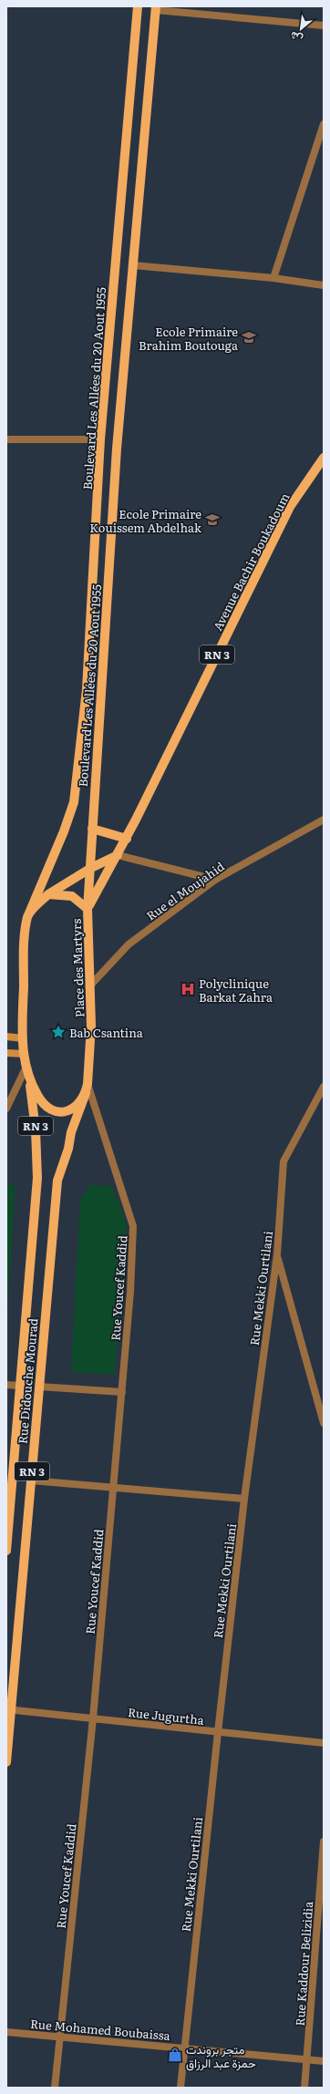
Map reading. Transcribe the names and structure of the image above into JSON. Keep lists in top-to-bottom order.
{
  "streets": {
    "main road": [
      "Boulevard Les Allées du 20 Aout 1955",
      "Avenue Bachir Boukadoum",
      "RN 3",
      "Place des Martyrs",
      "Rue Didouche Mourad"
    ],
    "street": [
      "Rue el Moujahid",
      "Rue Youcef Kaddid",
      "Rue Mekki Ourtilani",
      "Rue Jugurtha",
      "Rue Kaddour Belizidia",
      "Rue Mohamed Boubaissa"
    ]
  },
  "crossings": [
    ["Boulevard Les Allées du 20 Aout 1955", "RN 3"],
    ["Boulevard Les Allées du 20 Aout 1955", "Place des Martyrs"],
    ["Avenue Bachir Boukadoum", "RN 3"],
    ["RN 3", "Place des Martyrs"],
    ["Rue el Moujahid", "Place des Martyrs"],
    ["Place des Martyrs", "Rue Youcef Kaddid"],
    ["Place des Martyrs", "Rue Didouche Mourad"],
    ["Rue Youcef Kaddid", "Rue Didouche Mourad"],
    ["Rue Youcef Kaddid", "Rue Jugurtha"],
    ["Rue Youcef Kaddid", "Rue Mohamed Boubaissa"],
    ["Rue Mekki Ourtilani", "Rue Jugurtha"],
    ["Rue Mekki Ourtilani", "Rue Mohamed Boubaissa"],
    ["Rue Didouche Mourad", "Rue Jugurtha"],
    ["Rue Kaddour Belizidia", "Rue Mohamed Boubaissa"]
  ],
  "places": {
    "school or university": ["Ecole Primaire Brahim Boutouga", "Ecole Primaire Kouissem Abdelhak"],
    "hospital": ["Polyclinique Barkat Zahra"],
    "place": ["Bab Csantina"],
    "shop": ["متجر بروندت حمزة عبد الرزاق"]
  },
  "north": "bottom left"
}
